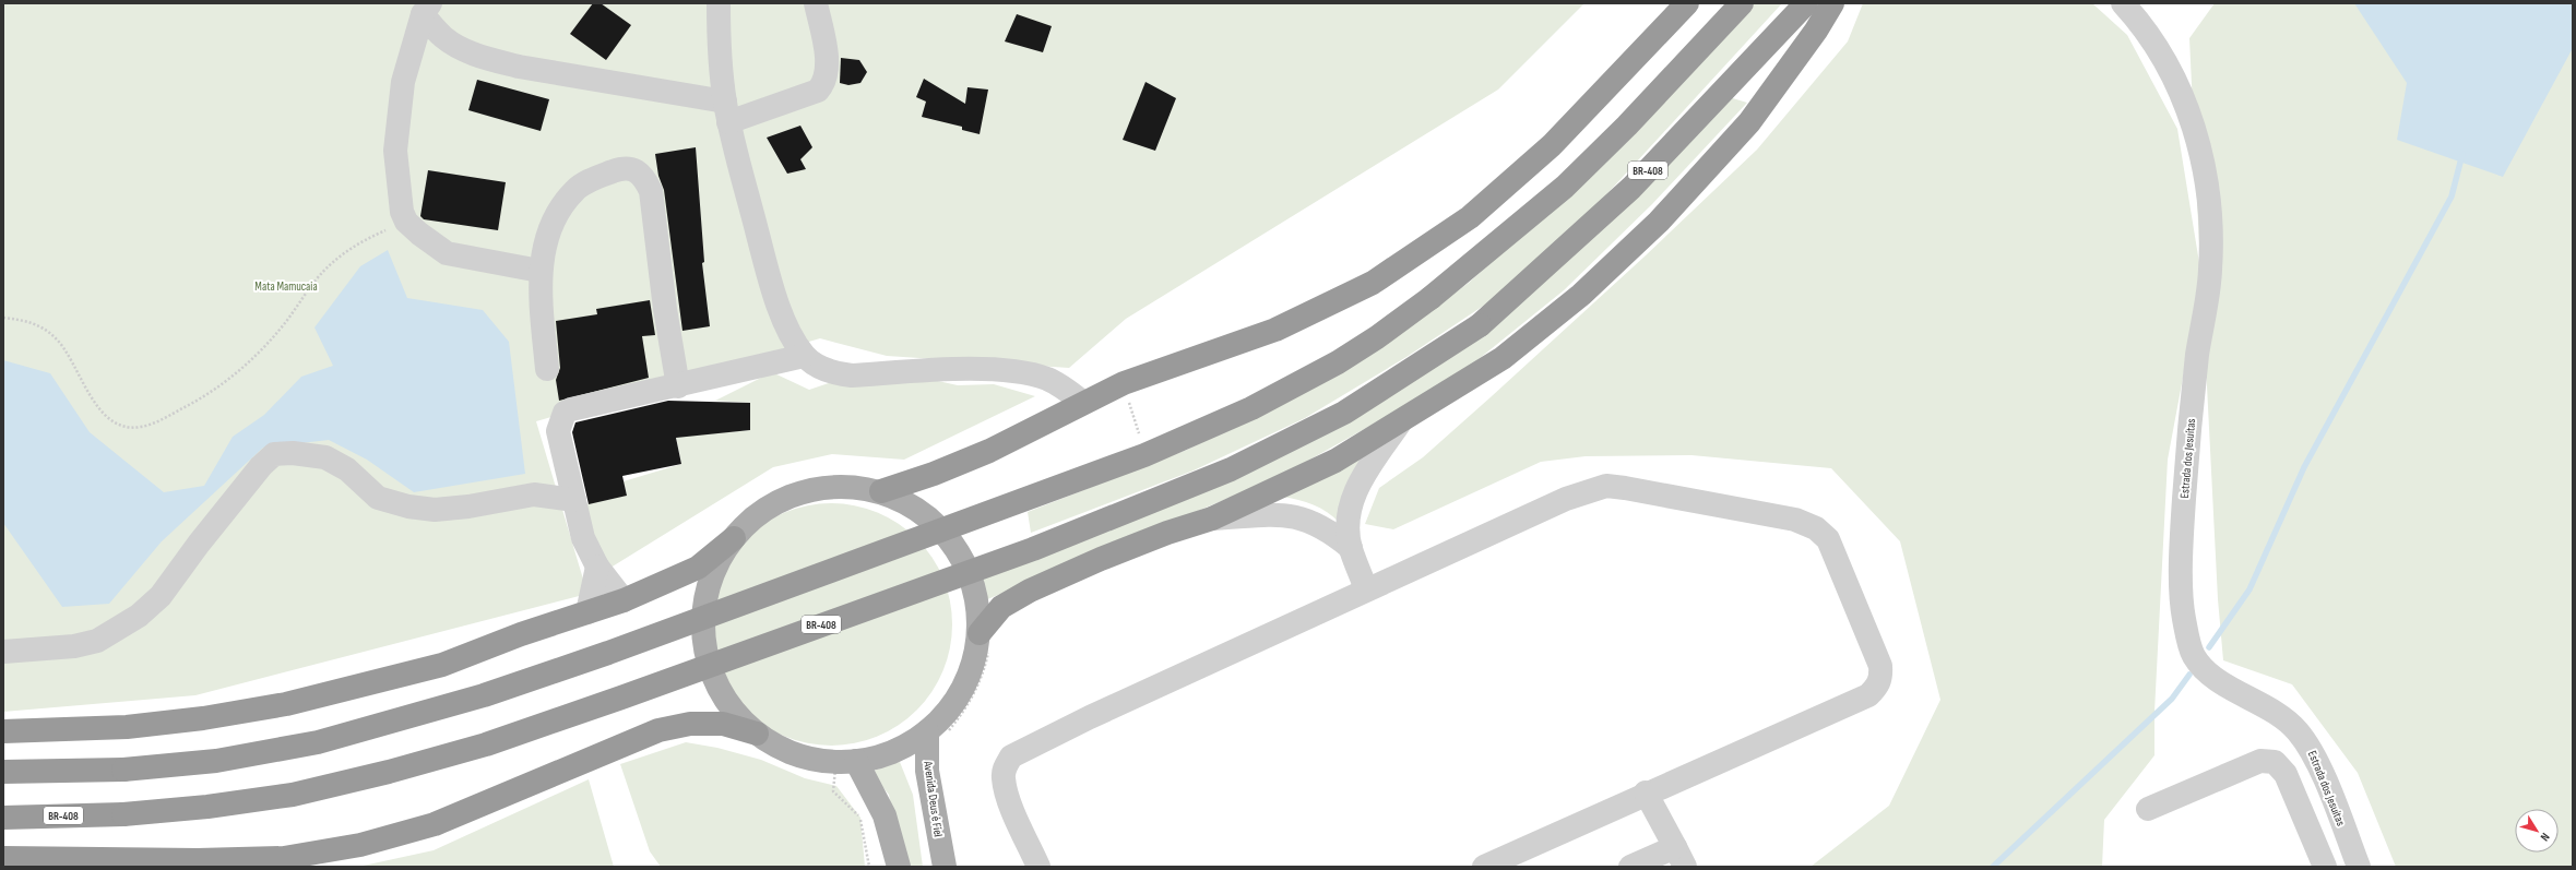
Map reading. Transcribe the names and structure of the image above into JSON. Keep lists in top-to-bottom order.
{
  "streets": {
    "highway": ["BR-408"],
    "main road": ["Avenida Deus é Fiel"],
    "street": ["Estrada dos Jesuítas"]
  },
  "parks": ["Mata Mamucaia"],
  "north": "bottom right"
}
